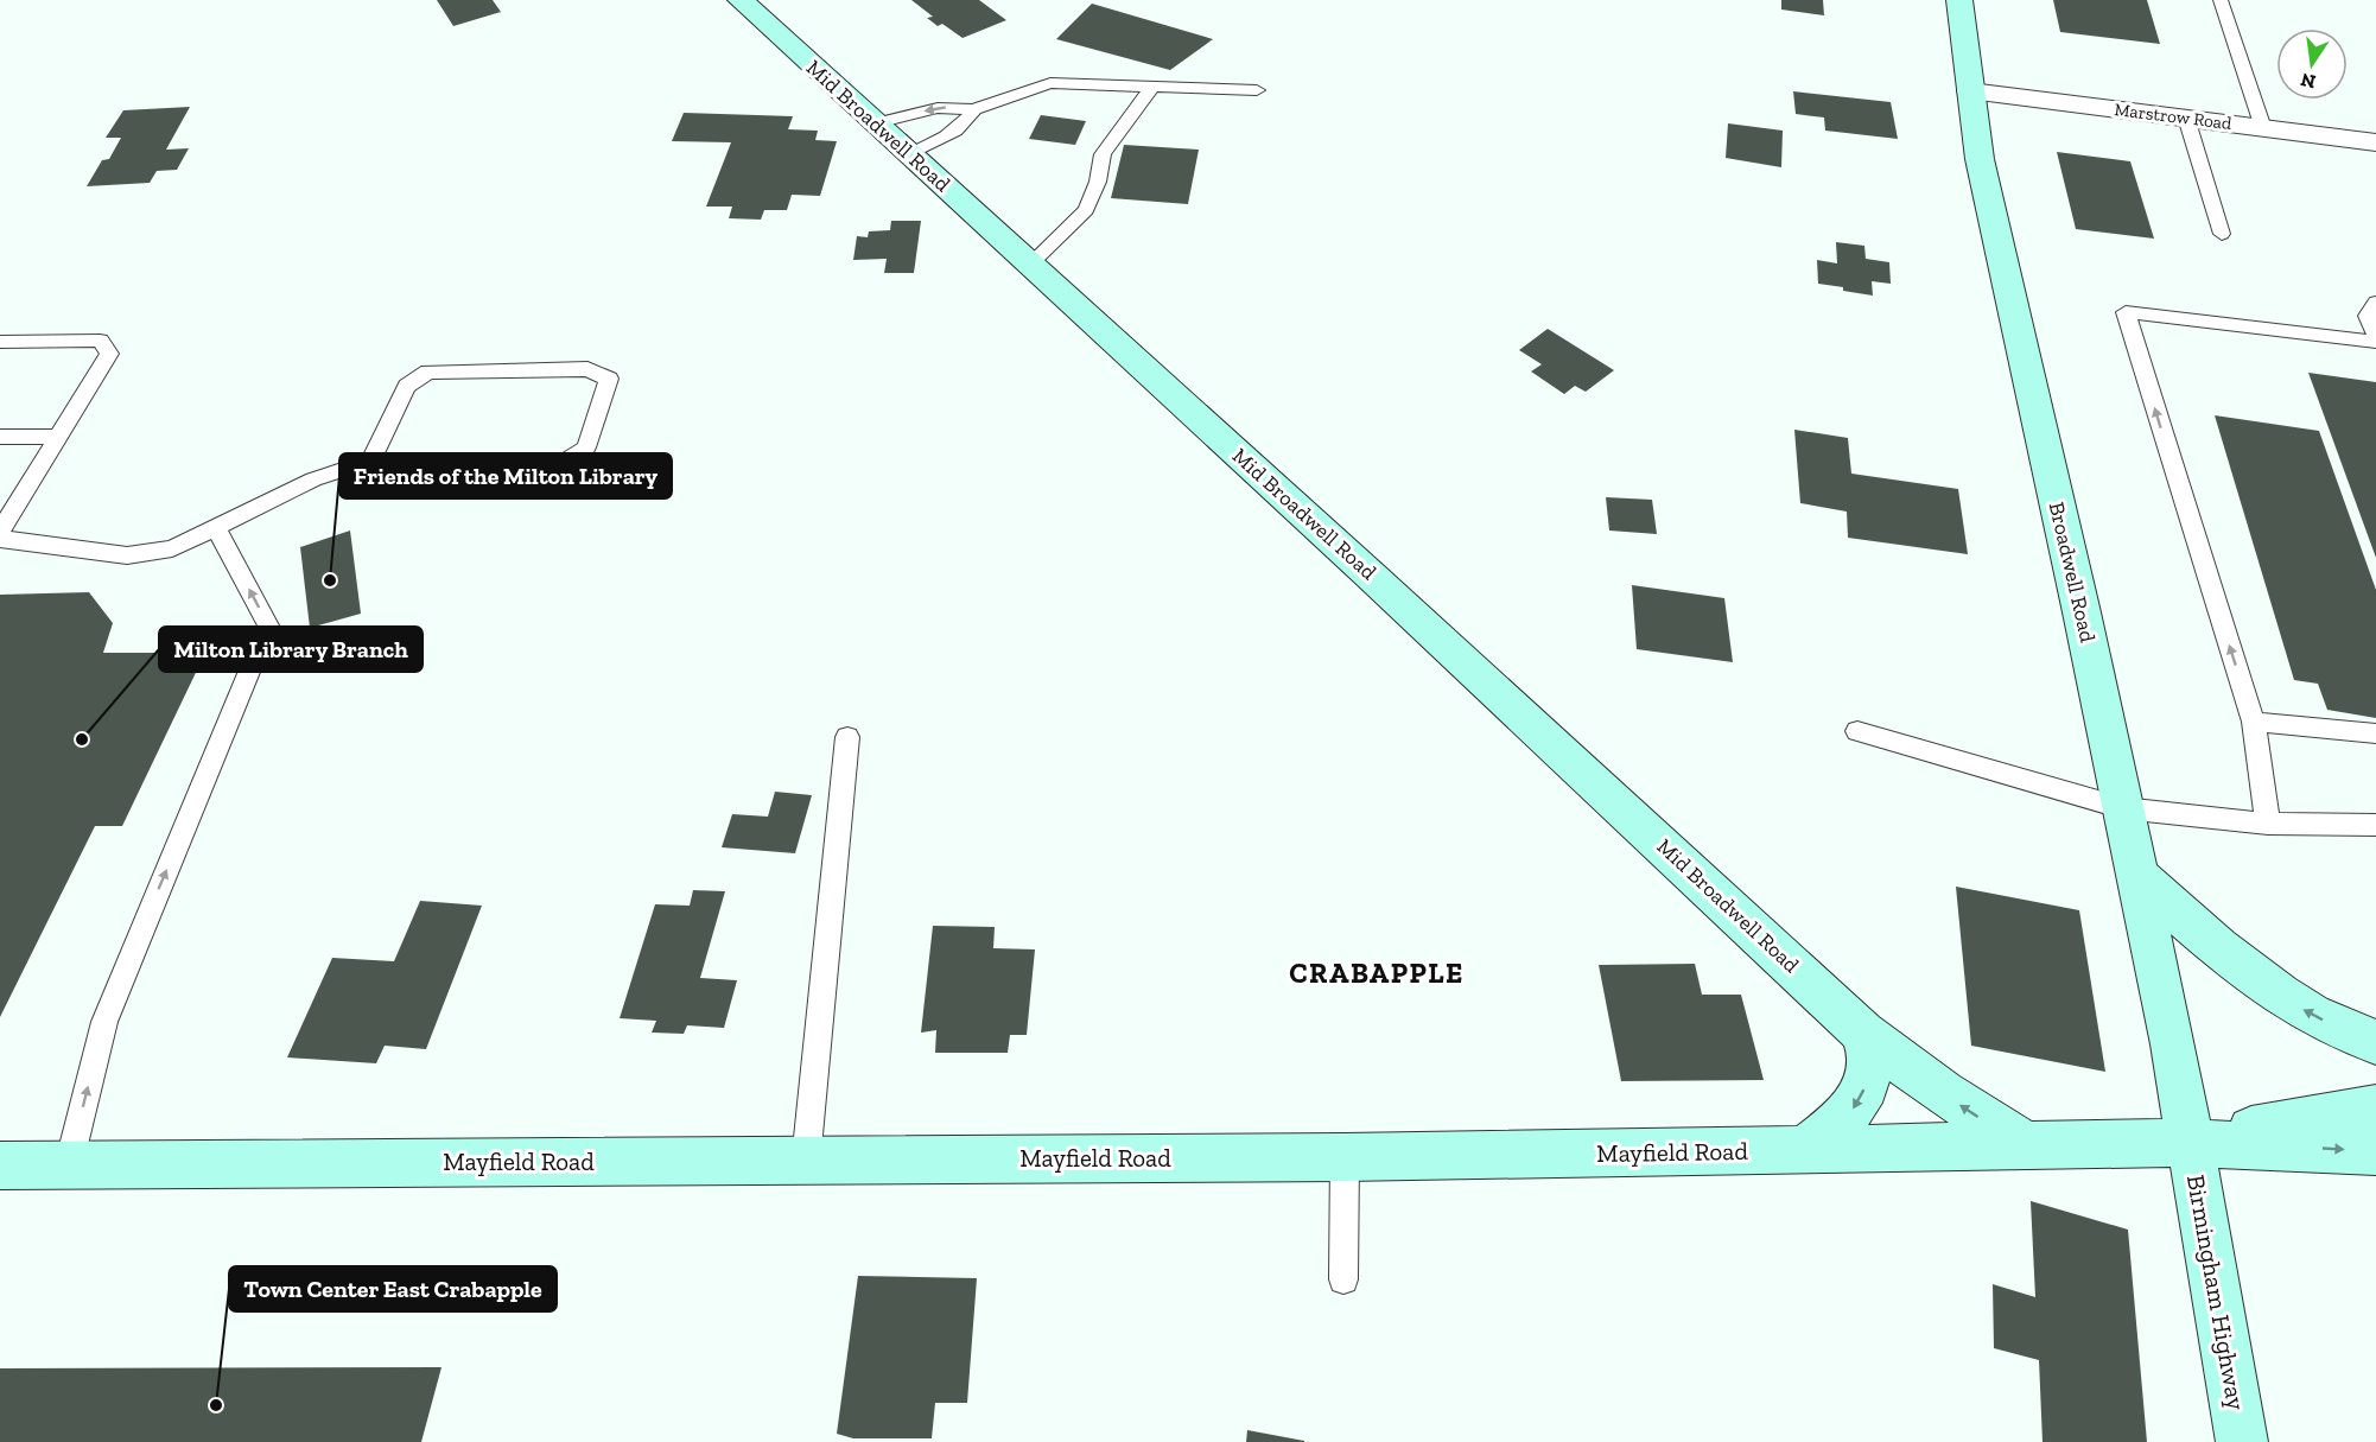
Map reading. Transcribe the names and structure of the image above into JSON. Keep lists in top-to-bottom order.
{
  "streets": {
    "street": [
      "Marstrow Road",
      "Mid Broadwell Road",
      "Broadwell Road",
      "Mayfield Road",
      "Birmingham Highway"
    ]
  },
  "crossings": [
    ["Marstrow Road", "Broadwell Road"],
    ["Mid Broadwell Road", "Mayfield Road"],
    ["Broadwell Road", "Mayfield Road"],
    ["Broadwell Road", "Birmingham Highway"],
    ["Mayfield Road", "Birmingham Highway"]
  ],
  "districts": ["CRABAPPLE"],
  "places": ["Friends of the Milton Library", "Milton Library Branch", "Town Center East Crabapple"],
  "north": "bottom"
}
